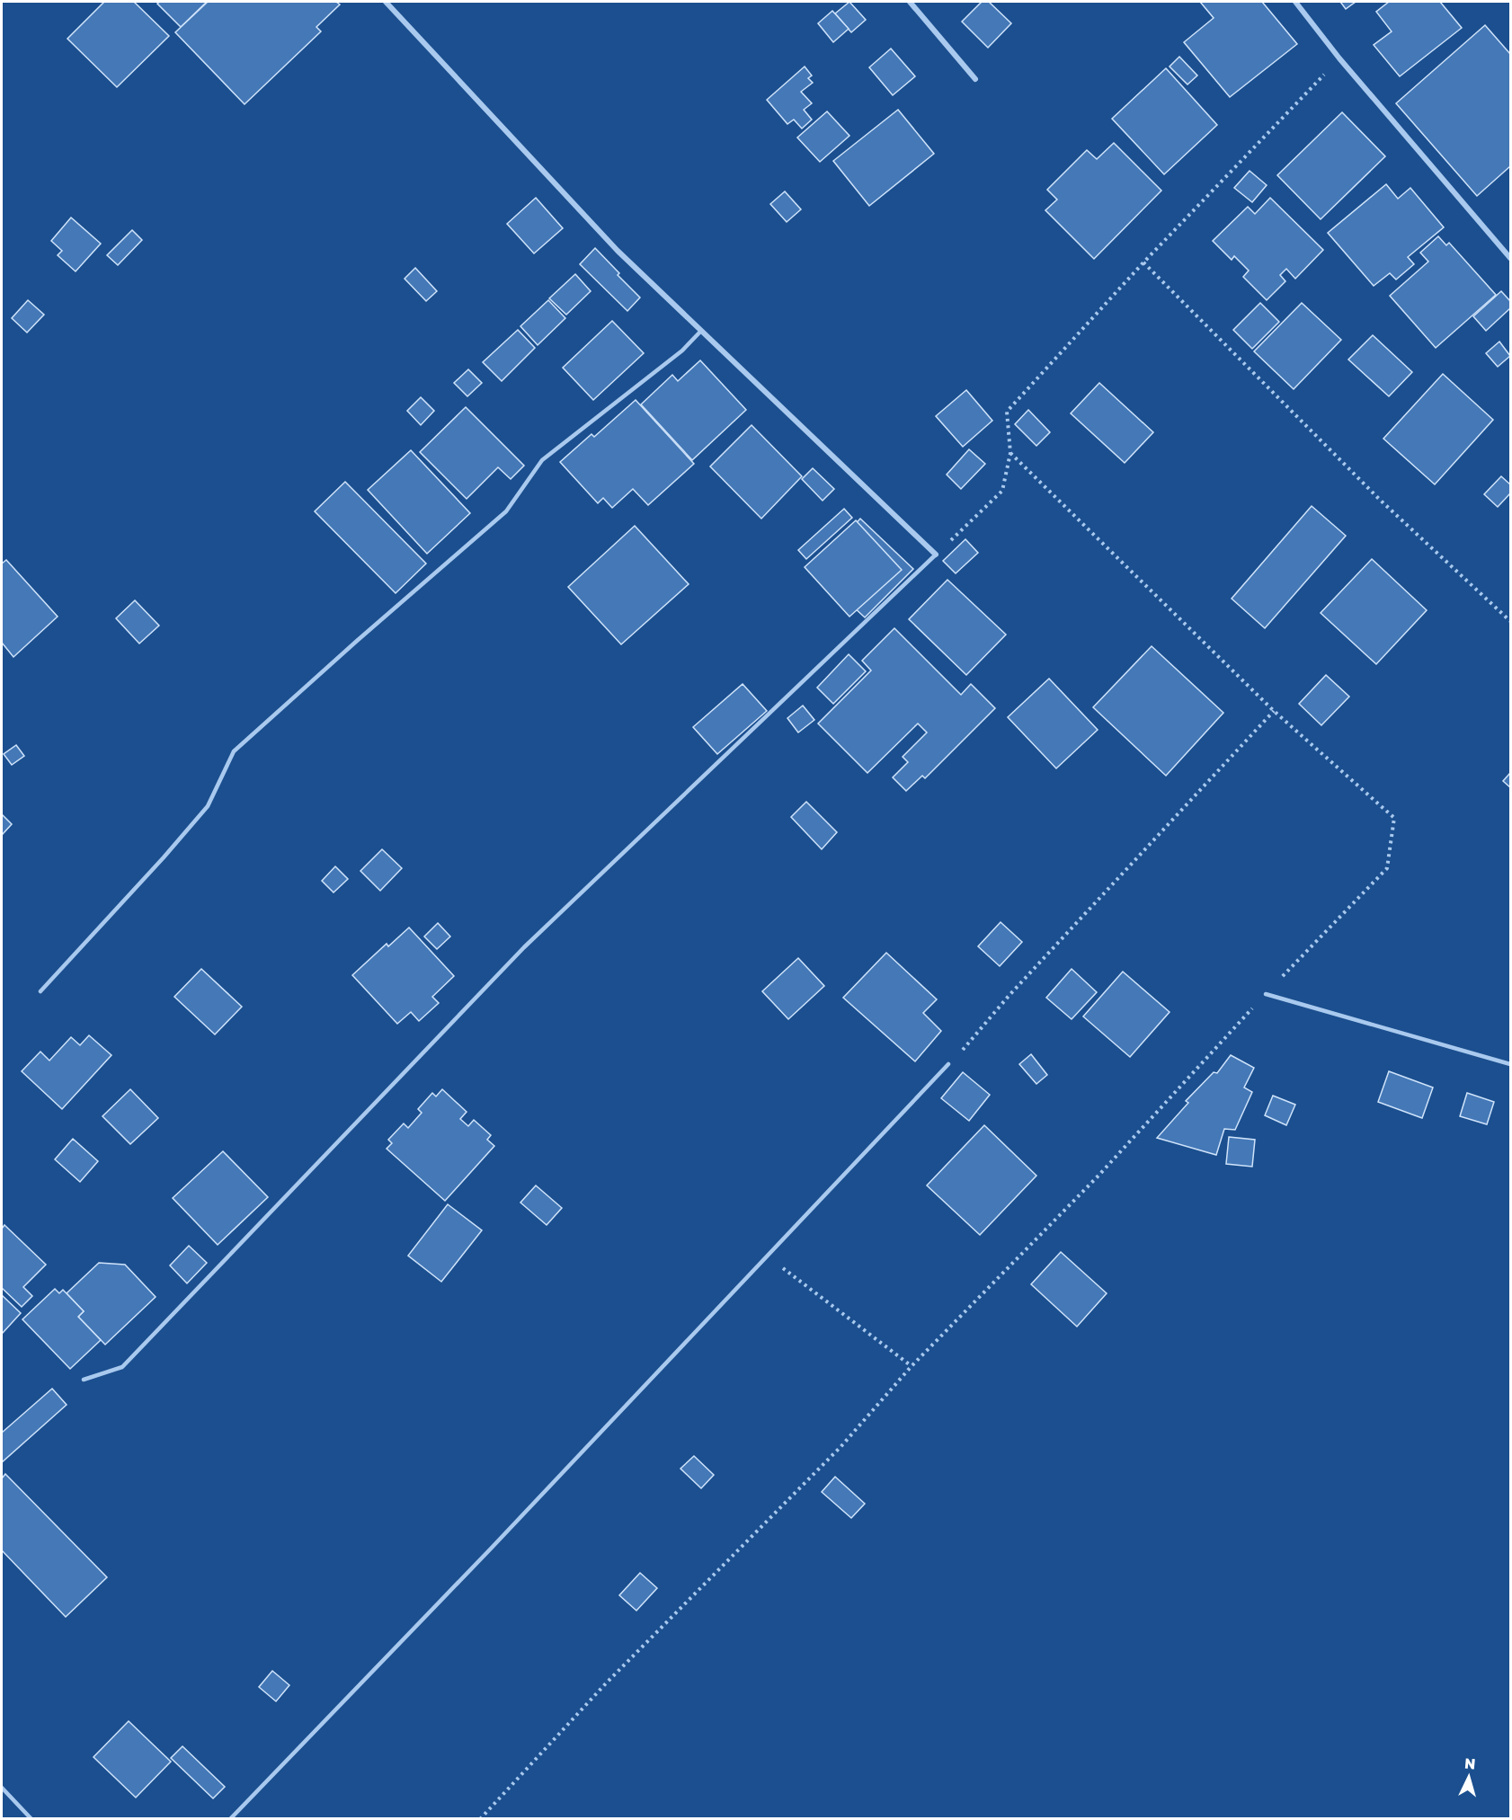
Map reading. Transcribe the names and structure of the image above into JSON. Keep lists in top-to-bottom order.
{
  "north": "top"
}
